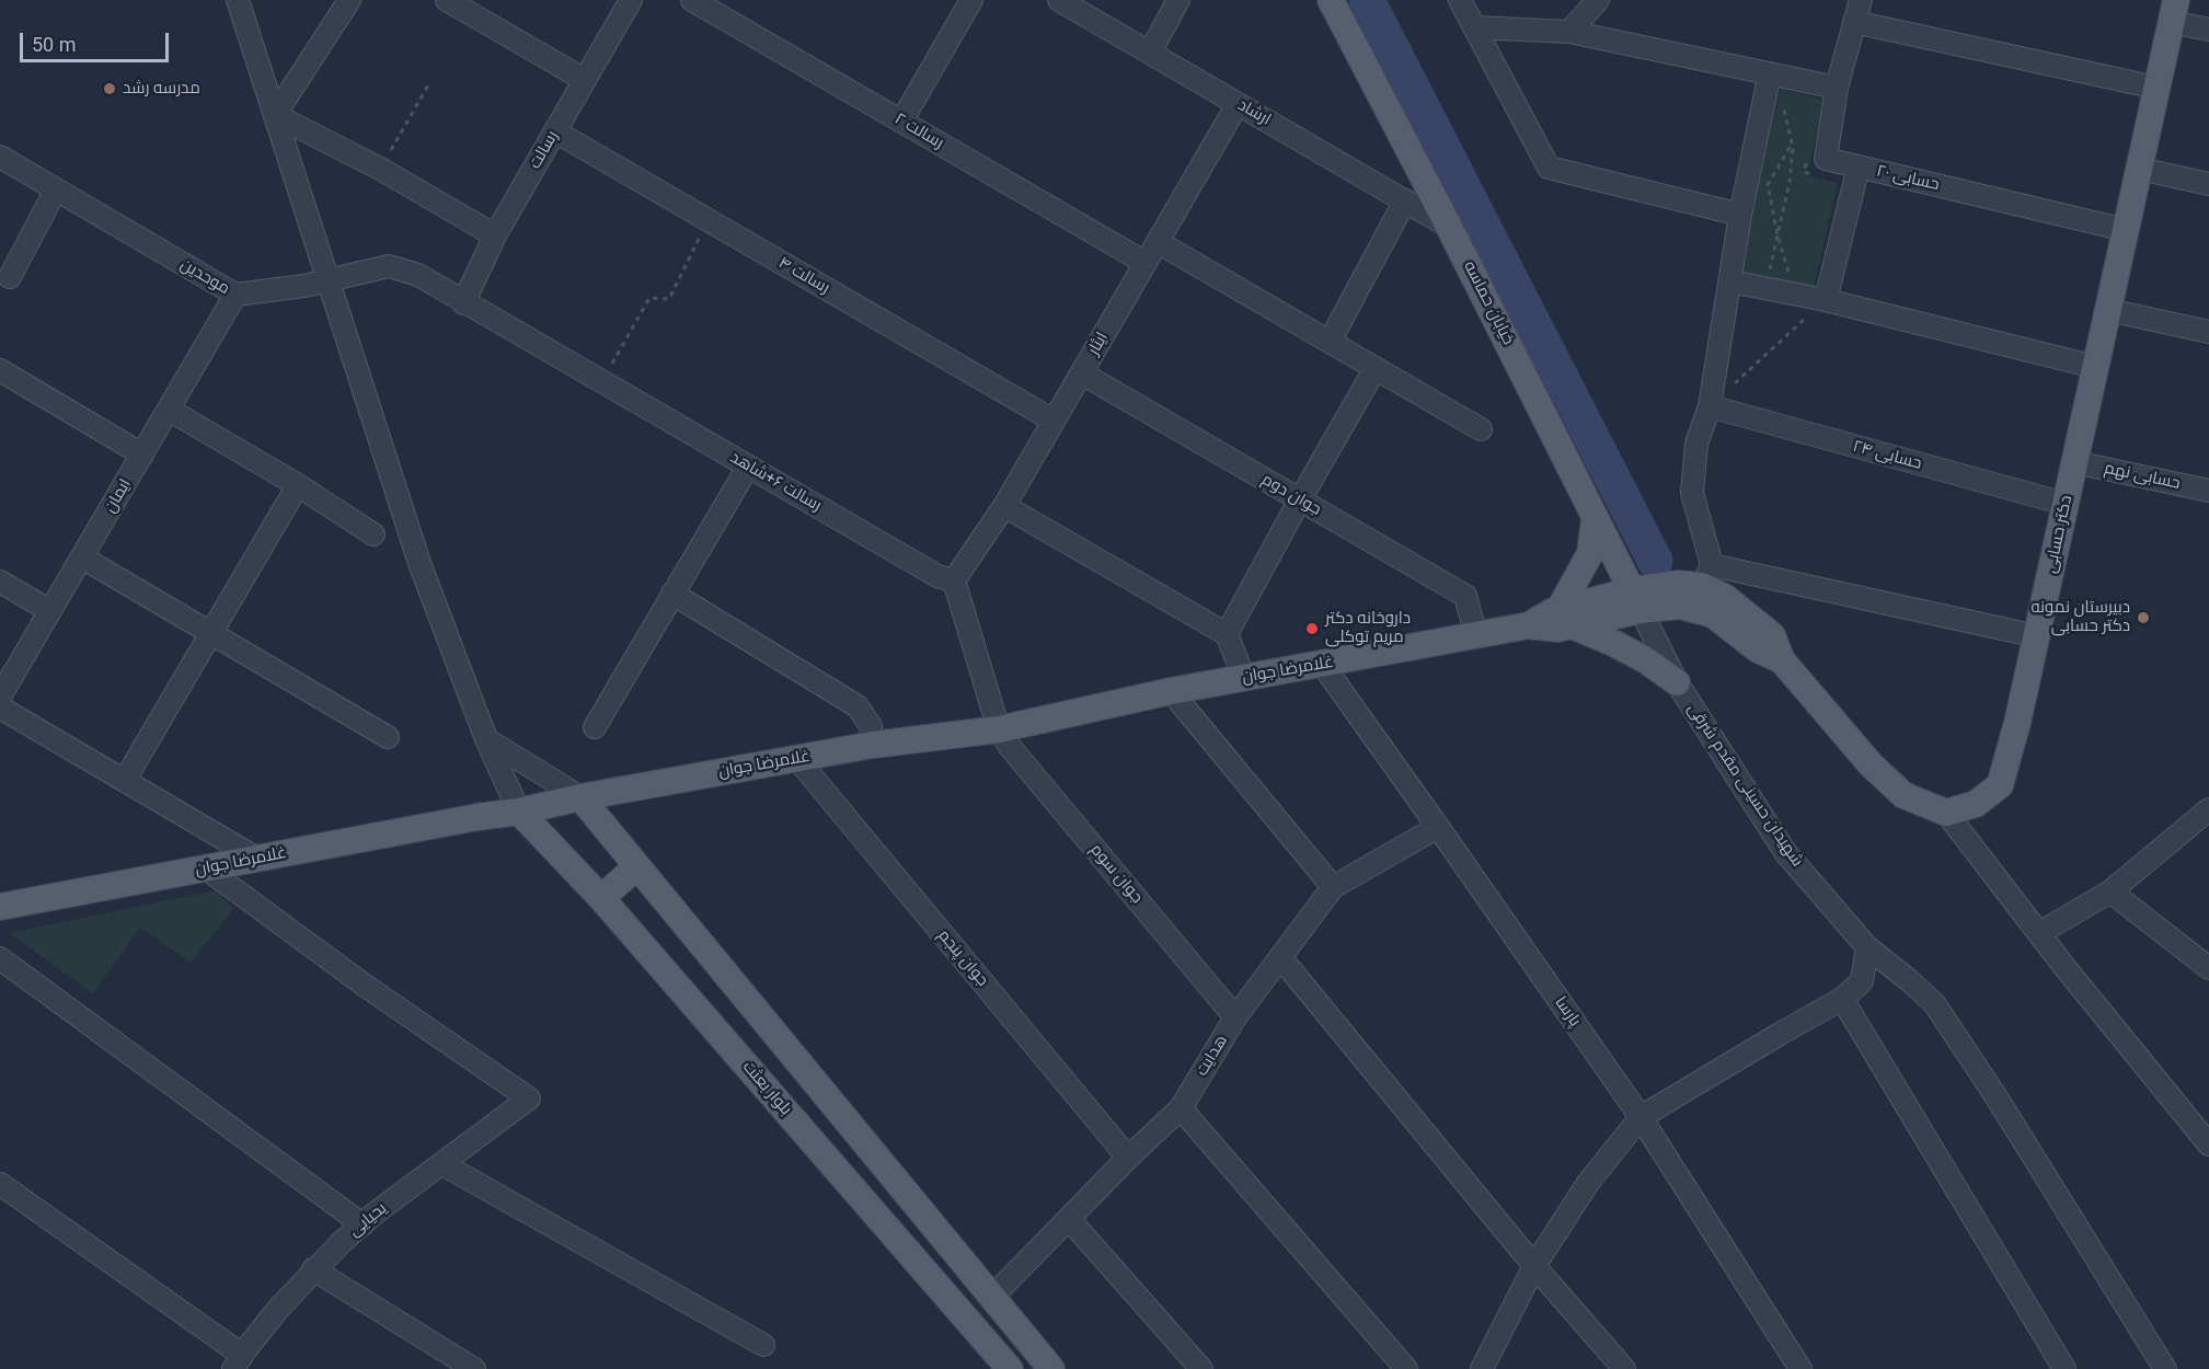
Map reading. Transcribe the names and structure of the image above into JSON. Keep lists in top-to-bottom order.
{
  "streets": {
    "main road": [
      "خیابان حماسه",
      "دکتر حسابی",
      "غلامرضا جوان",
      "بلوار بعثت"
    ],
    "street": [
      "ارشاد",
      "رسالت ۲",
      "رسالت",
      "حسابی ۲۰",
      "رسالت ۴",
      "موحدین",
      "ایثار",
      "حسابی ۲۴",
      "حسابی نهم",
      "رسالت ۶+شاهد",
      "جوان دوم",
      "ایمان",
      "شهیدان حسینی مقدم شرقی",
      "جوان سوم",
      "جوان پنجم",
      "پارسا",
      "هدایت",
      "یحیایی"
    ]
  },
  "crossings": [
    ["ارشاد", "خیابان حماسه"],
    ["ارشاد", "ایثار"],
    ["رسالت ۲", "ایثار"],
    ["رسالت", "رسالت ۴"],
    ["رسالت", "موحدین"],
    ["رسالت", "رسالت ۶+شاهد"],
    ["حسابی ۲۰", "دکتر حسابی"],
    ["رسالت ۴", "ایثار"],
    ["موحدین", "رسالت ۶+شاهد"],
    ["موحدین", "ایمان"],
    ["خیابان حماسه", "غلامرضا جوان"],
    ["خیابان حماسه", "شهیدان حسینی مقدم شرقی"],
    ["ایثار", "رسالت ۶+شاهد"],
    ["ایثار", "جوان دوم"],
    ["حسابی ۲۴", "دکتر حسابی"],
    ["حسابی نهم", "دکتر حسابی"],
    ["جوان دوم", "غلامرضا جوان"],
    ["غلامرضا جوان", "شهیدان حسینی مقدم شرقی"],
    ["غلامرضا جوان", "جوان سوم"],
    ["غلامرضا جوان", "جوان پنجم"],
    ["غلامرضا جوان", "پارسا"],
    ["غلامرضا جوان", "بلوار بعثت"],
    ["غلامرضا جوان", "یحیایی"],
    ["جوان سوم", "هدایت"],
    ["جوان پنجم", "هدایت"],
    ["پارسا", "هدایت"]
  ],
  "places": ["مدرسه رشد", "دبیرستان نمونه دکتر حسابی", "داروخانه دکتر مریم توکلی"],
  "scale_bar": "50 m"
}
